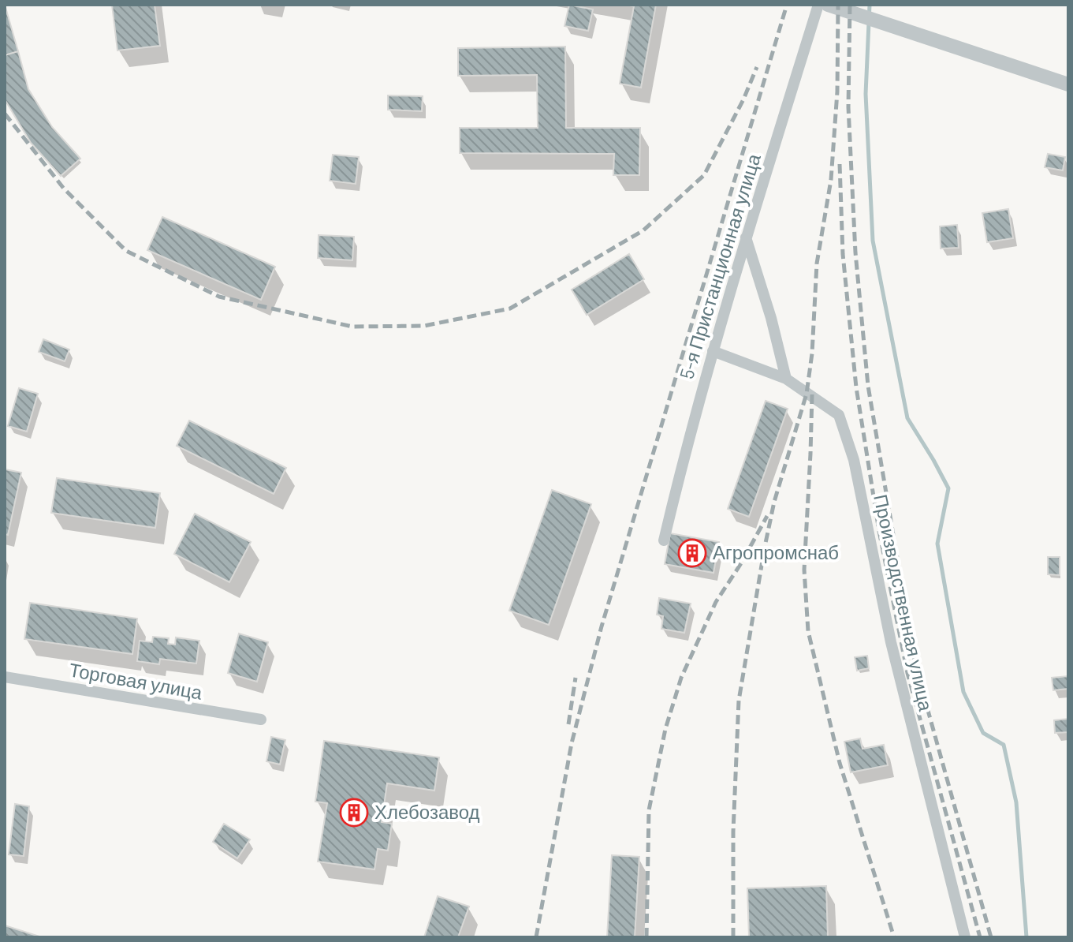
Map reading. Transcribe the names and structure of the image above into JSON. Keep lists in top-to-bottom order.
{
  "streets": {
    "street": ["5-я Пристанционная улица", "Производственная улица", "Торговая улица"]
  },
  "crossings": [
    ["5-я Пристанционная улица", "Производственная улица"]
  ],
  "places": {
    "building": ["Агропромснаб", "Хлебозавод"]
  }
}
